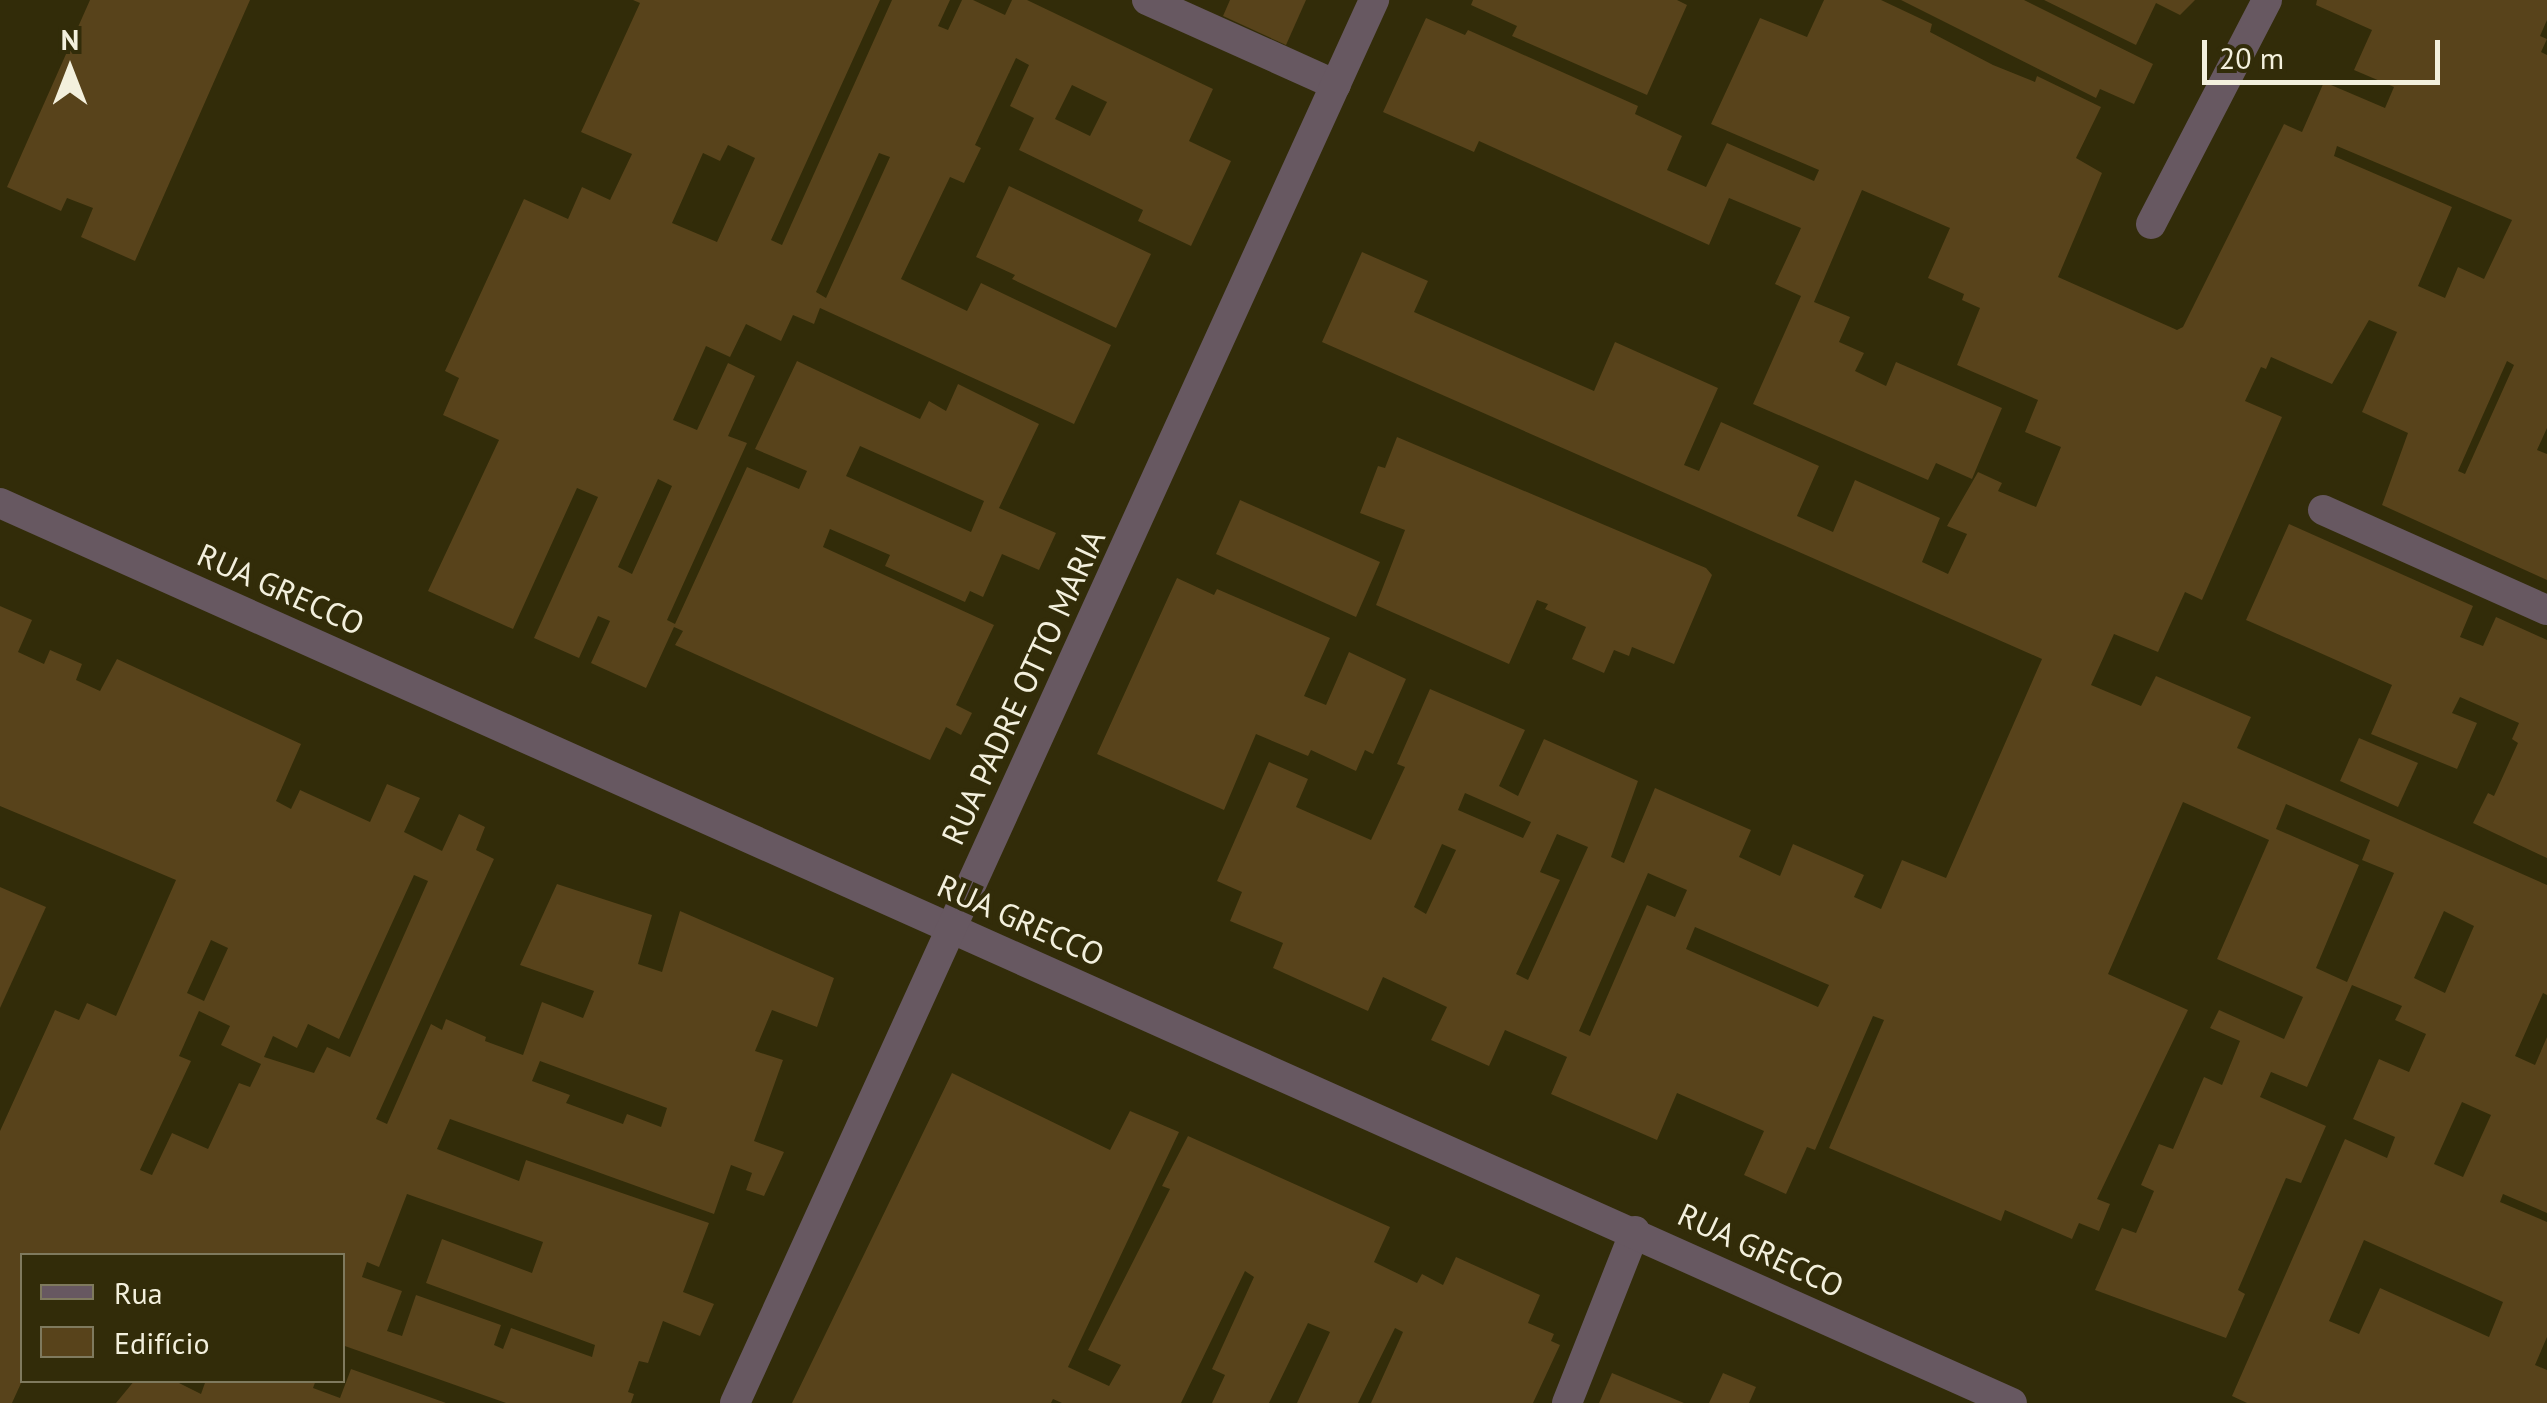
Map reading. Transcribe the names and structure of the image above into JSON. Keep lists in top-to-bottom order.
{
  "streets": {
    "street": ["RUA GRECCO", "RUA PADRE OTTO MARIA"]
  },
  "crossings": [
    ["RUA GRECCO", "RUA PADRE OTTO MARIA"]
  ],
  "legend": ["Rua", "Edifício"],
  "scale_bar": "20 m",
  "north": "top"
}
